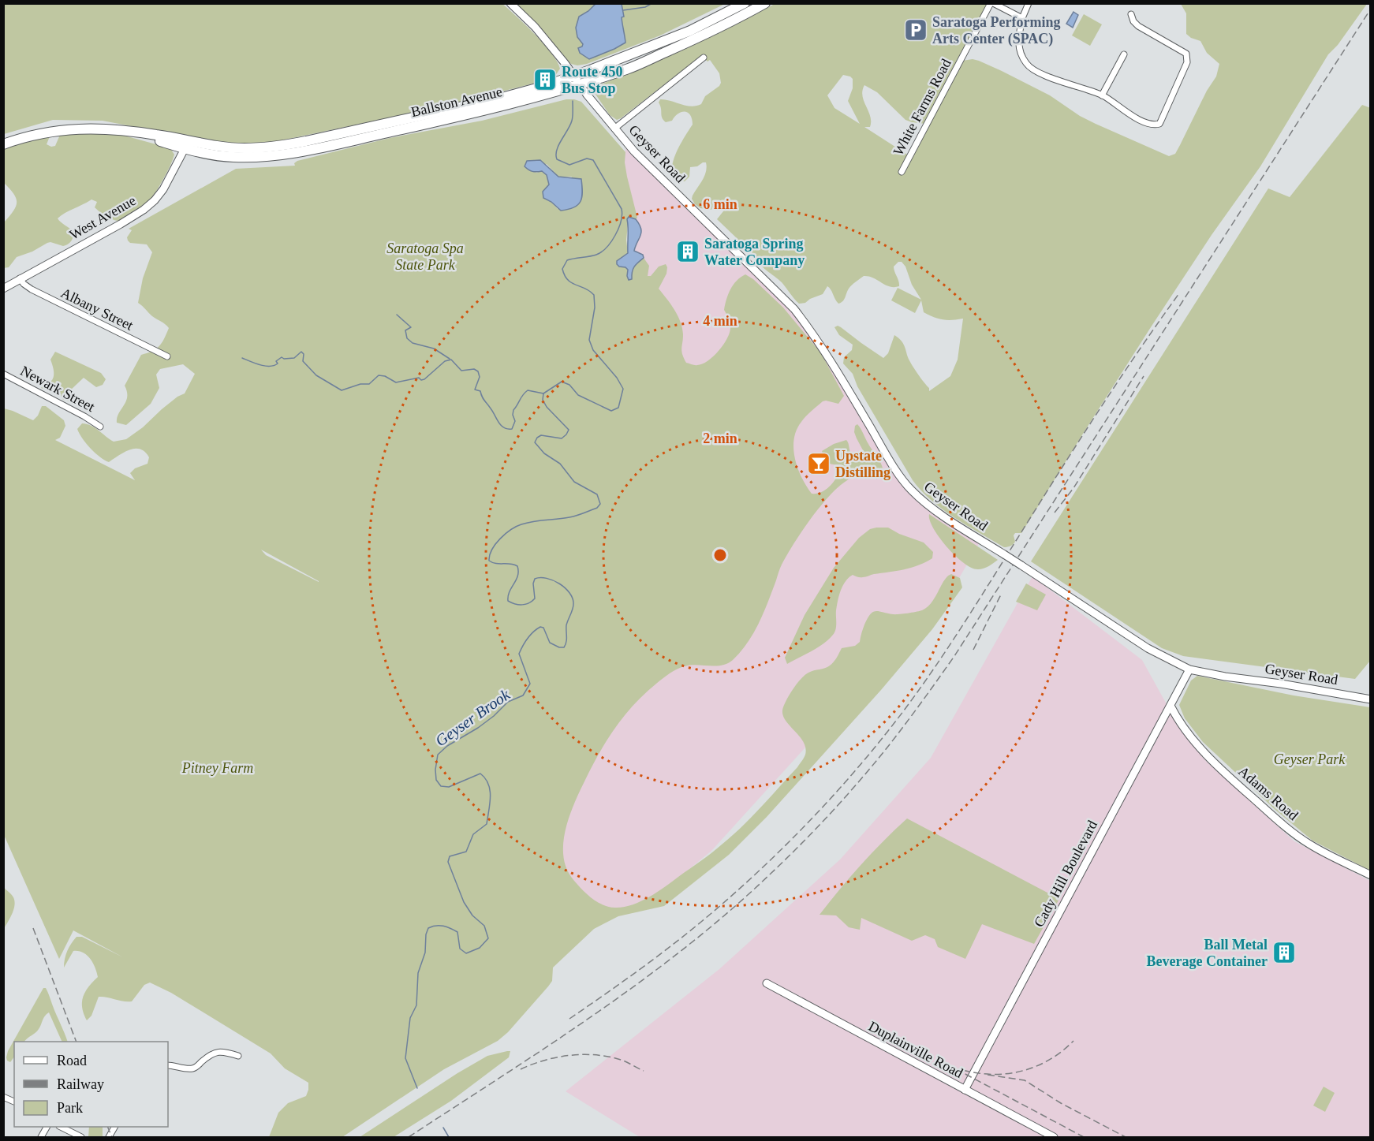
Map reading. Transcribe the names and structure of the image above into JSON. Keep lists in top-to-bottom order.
{
  "streets": {
    "highway": ["Ballston Avenue"],
    "street": [
      "White Farms Road",
      "Geyser Road",
      "West Avenue",
      "Albany Street",
      "Newark Street",
      "Adams Road",
      "Cady Hill Boulevard",
      "Duplainville Road"
    ]
  },
  "crossings": [
    ["Ballston Avenue", "Geyser Road"],
    ["Ballston Avenue", "West Avenue"],
    ["Geyser Road", "Cady Hill Boulevard"],
    ["West Avenue", "Albany Street"],
    ["Adams Road", "Cady Hill Boulevard"],
    ["Cady Hill Boulevard", "Duplainville Road"]
  ],
  "water": ["Geyser Brook"],
  "parks": ["Saratoga Spa State Park", "Geyser Park", "Pitney Farm"],
  "places": {
    "parking": ["Saratoga Performing Arts Center (SPAC)"],
    "building": ["Route 450 Bus Stop", "Saratoga Spring Water Company", "Ball Metal Beverage Container"],
    "bar": ["Upstate Distilling"]
  },
  "legend": ["Road", "Railway", "Park"],
  "rings": ["6 min", "4 min", "2 min"]
}
